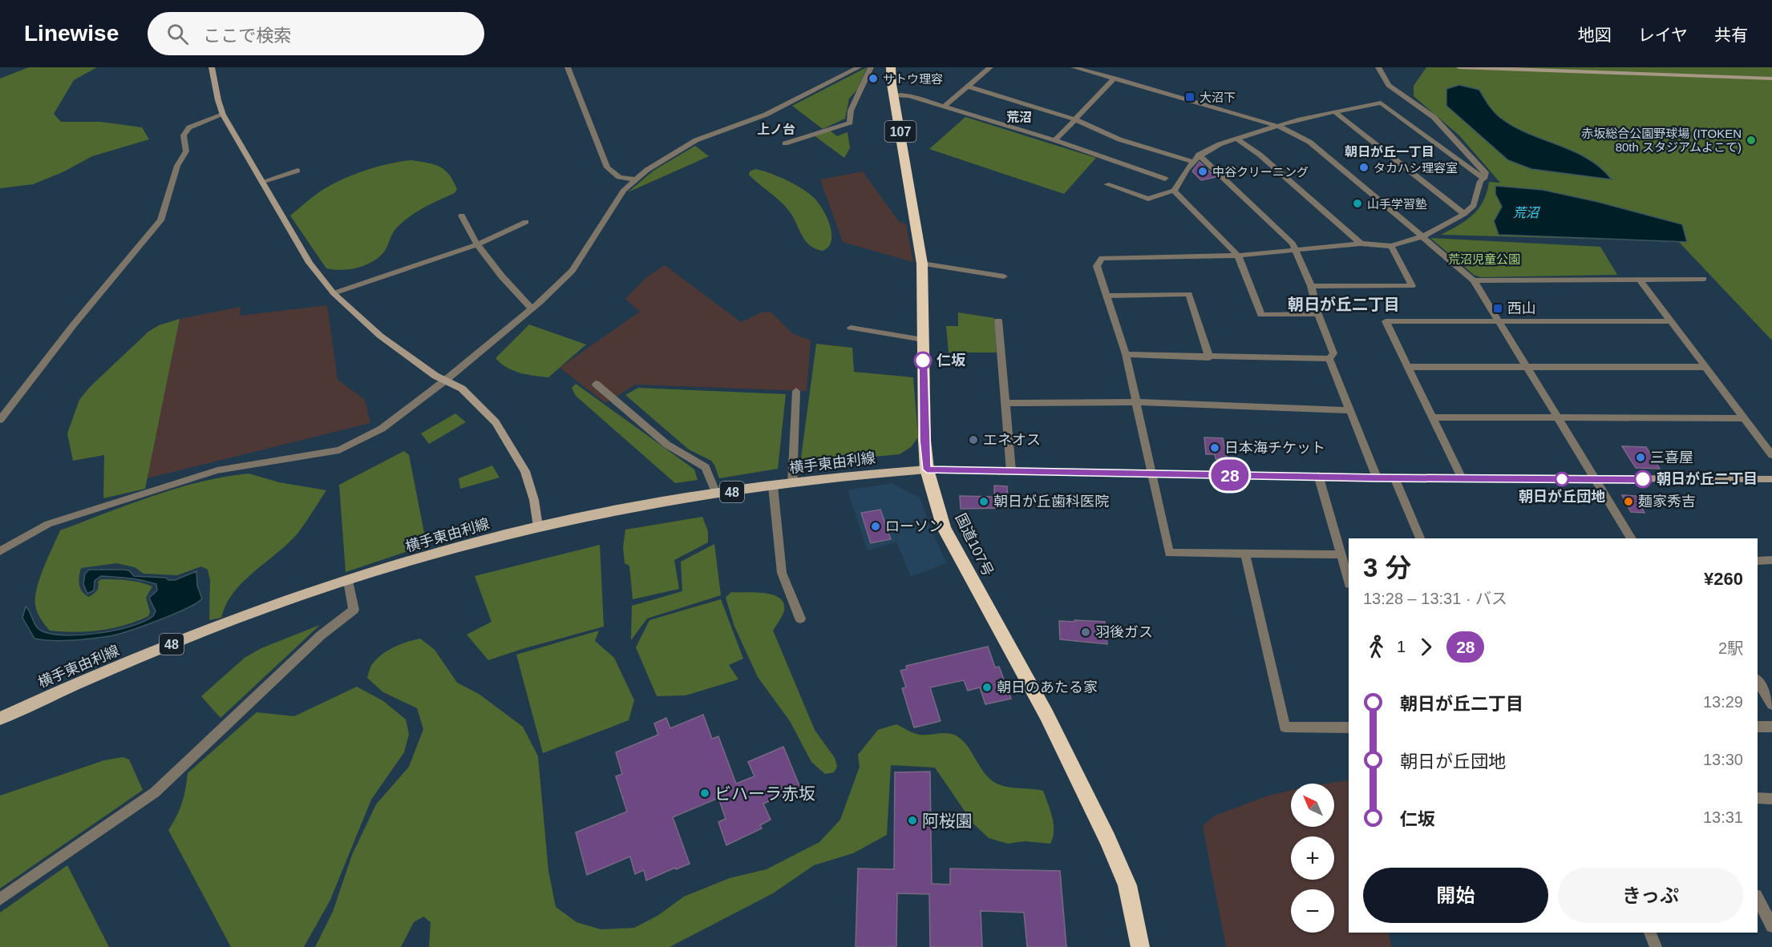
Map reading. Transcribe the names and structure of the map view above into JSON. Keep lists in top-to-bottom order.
{
  "streets": {
    "highway": ["107", "国道107号"],
    "main road": ["横手東由利線", "48"]
  },
  "crossings": [
    ["横手東由利線", "国道107号"]
  ],
  "districts": [
    "荒沼",
    "上ノ台",
    "朝日が丘一丁目",
    "朝日が丘二丁目"
  ],
  "water": ["荒沼"],
  "parks": ["荒沼児童公園"],
  "places": {
    "other": [
      "サトウ理容",
      "赤坂総合公園野球場 (ITOKEN 80th スタジアムよこて)",
      "タカハシ理容室",
      "中谷クリーニング",
      "山手学習塾",
      "仁坂",
      "エネオス",
      "日本海チケット",
      "三喜屋",
      "朝日が丘団地",
      "朝日が丘二丁目",
      "朝日が丘歯科医院",
      "麺家秀吉",
      "ローソン",
      "羽後ガス",
      "朝日のあたる家",
      "ビハーラ赤坂",
      "阿桜園"
    ],
    "transit": ["大沼下", "西山"]
  },
  "lines": ["bus line 28"],
  "north": "top left",
  "page": {
    "header": "Linewise",
    "search": "ここで検索",
    "nav": ["地図", "レイヤ", "共有"],
    "on_map": "28",
    "heading": ["3 分", "13:28 – 13:31 · バス", "¥260"],
    "legs": ["1", "28", "2駅"],
    "list": [
      {
        "name": "朝日が丘二丁目",
        "value": "13:29"
      },
      {
        "name": "朝日が丘団地",
        "value": "13:30"
      },
      {
        "name": "仁坂",
        "value": "13:31"
      }
    ],
    "map_buttons": ["+", "−"],
    "buttons": ["開始", "きっぷ"]
  }
}
